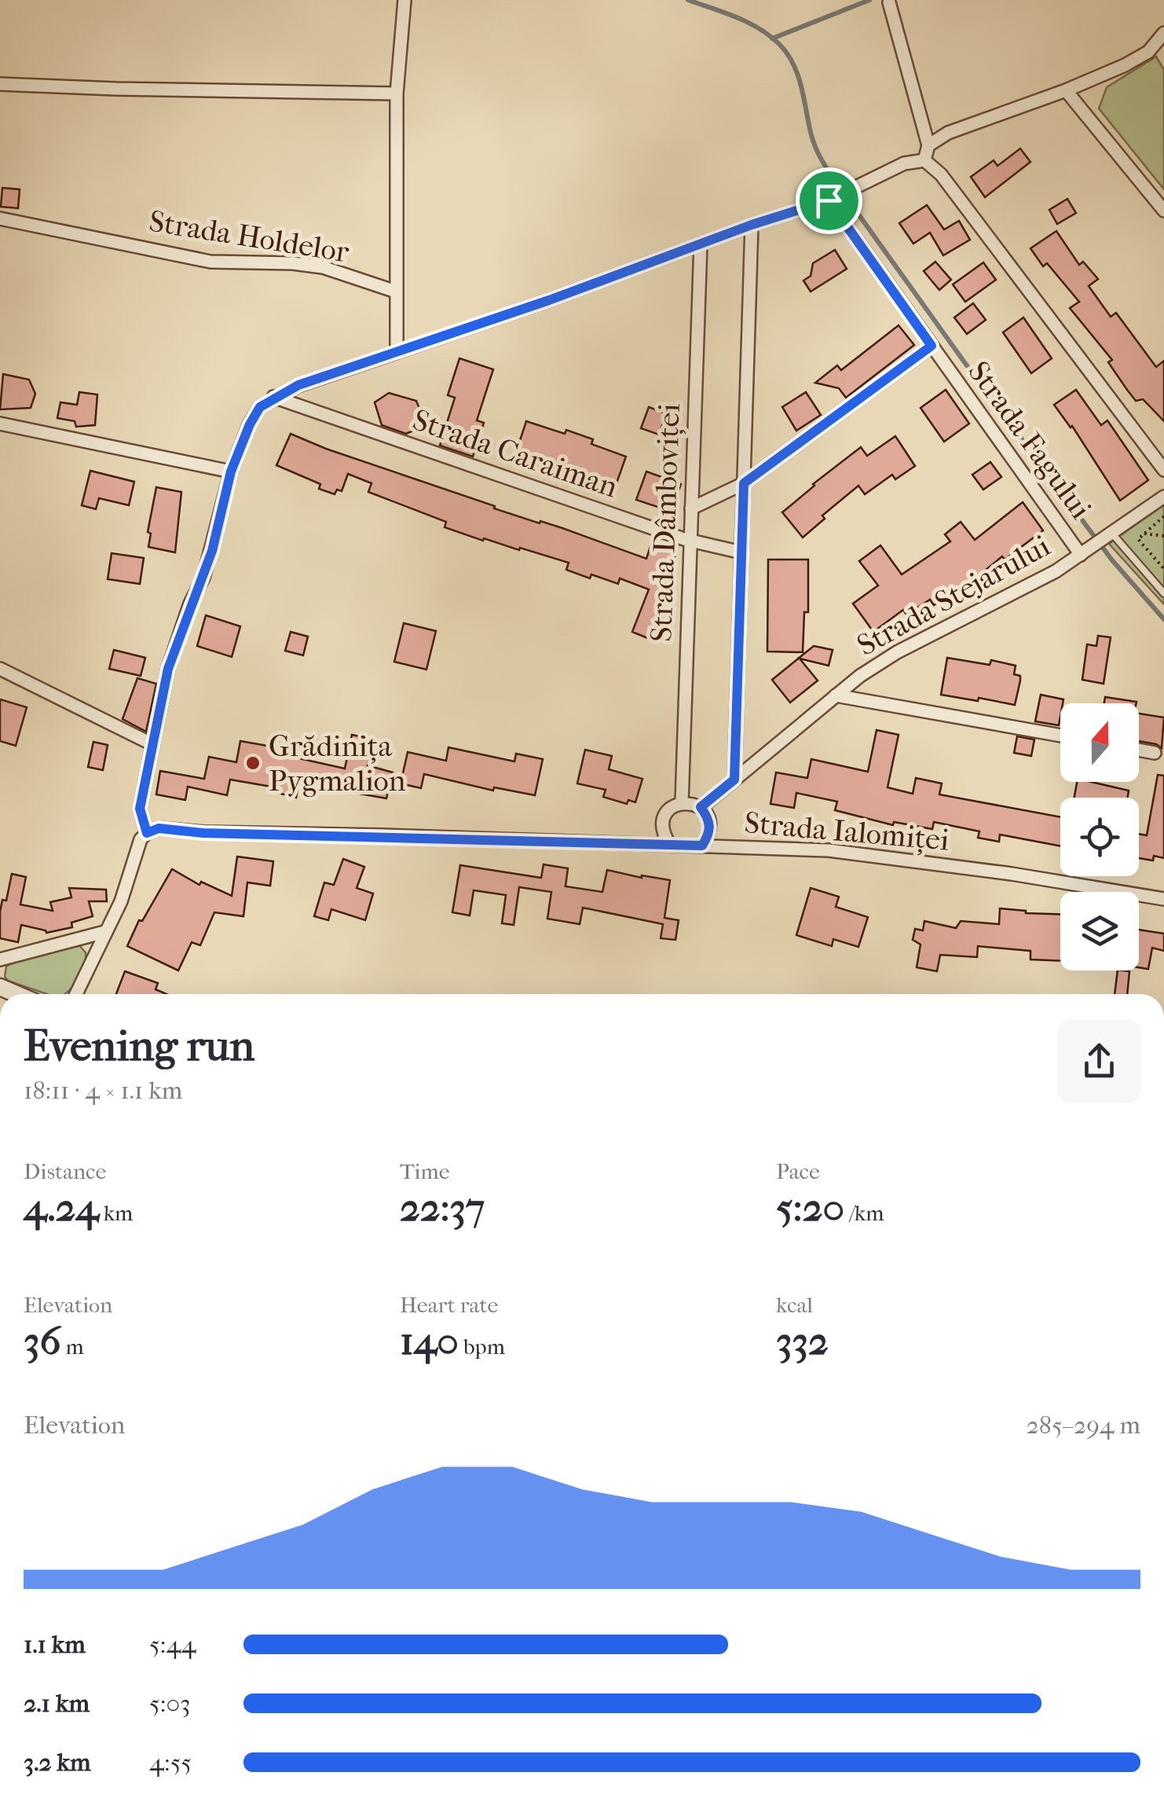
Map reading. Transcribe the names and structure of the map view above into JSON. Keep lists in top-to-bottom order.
{
  "streets": {
    "street": [
      "Strada Holdelor",
      "Strada Fagului",
      "Strada Caraiman",
      "Strada Dâmboviței",
      "Strada Stejarului",
      "Strada Ialomiței"
    ]
  },
  "crossings": [
    ["Strada Fagului", "Strada Stejarului"],
    ["Strada Caraiman", "Strada Dâmboviței"],
    ["Strada Dâmboviței", "Strada Stejarului"],
    ["Strada Dâmboviței", "Strada Ialomiței"],
    ["Strada Stejarului", "Strada Ialomiței"]
  ],
  "places": ["Grădinița Pygmalion"],
  "north": "top",
  "page": {
    "heading": ["Evening run", "18:11 · 4 × 1.1 km"],
    "stats": [
      ["Distance", "4.24 km"],
      ["Time", "22:37"],
      ["Pace", "5:20 /km"],
      ["Elevation", "36 m"],
      ["Heart rate", "140 bpm"],
      ["kcal", "332"]
    ],
    "chart": ["Elevation", "285–294 m"],
    "list": [
      {
        "name": "1.1 km",
        "note": "5:44"
      },
      {
        "name": "2.1 km",
        "note": "5:03"
      },
      {
        "name": "3.2 km",
        "note": "4:55"
      }
    ]
  }
}
